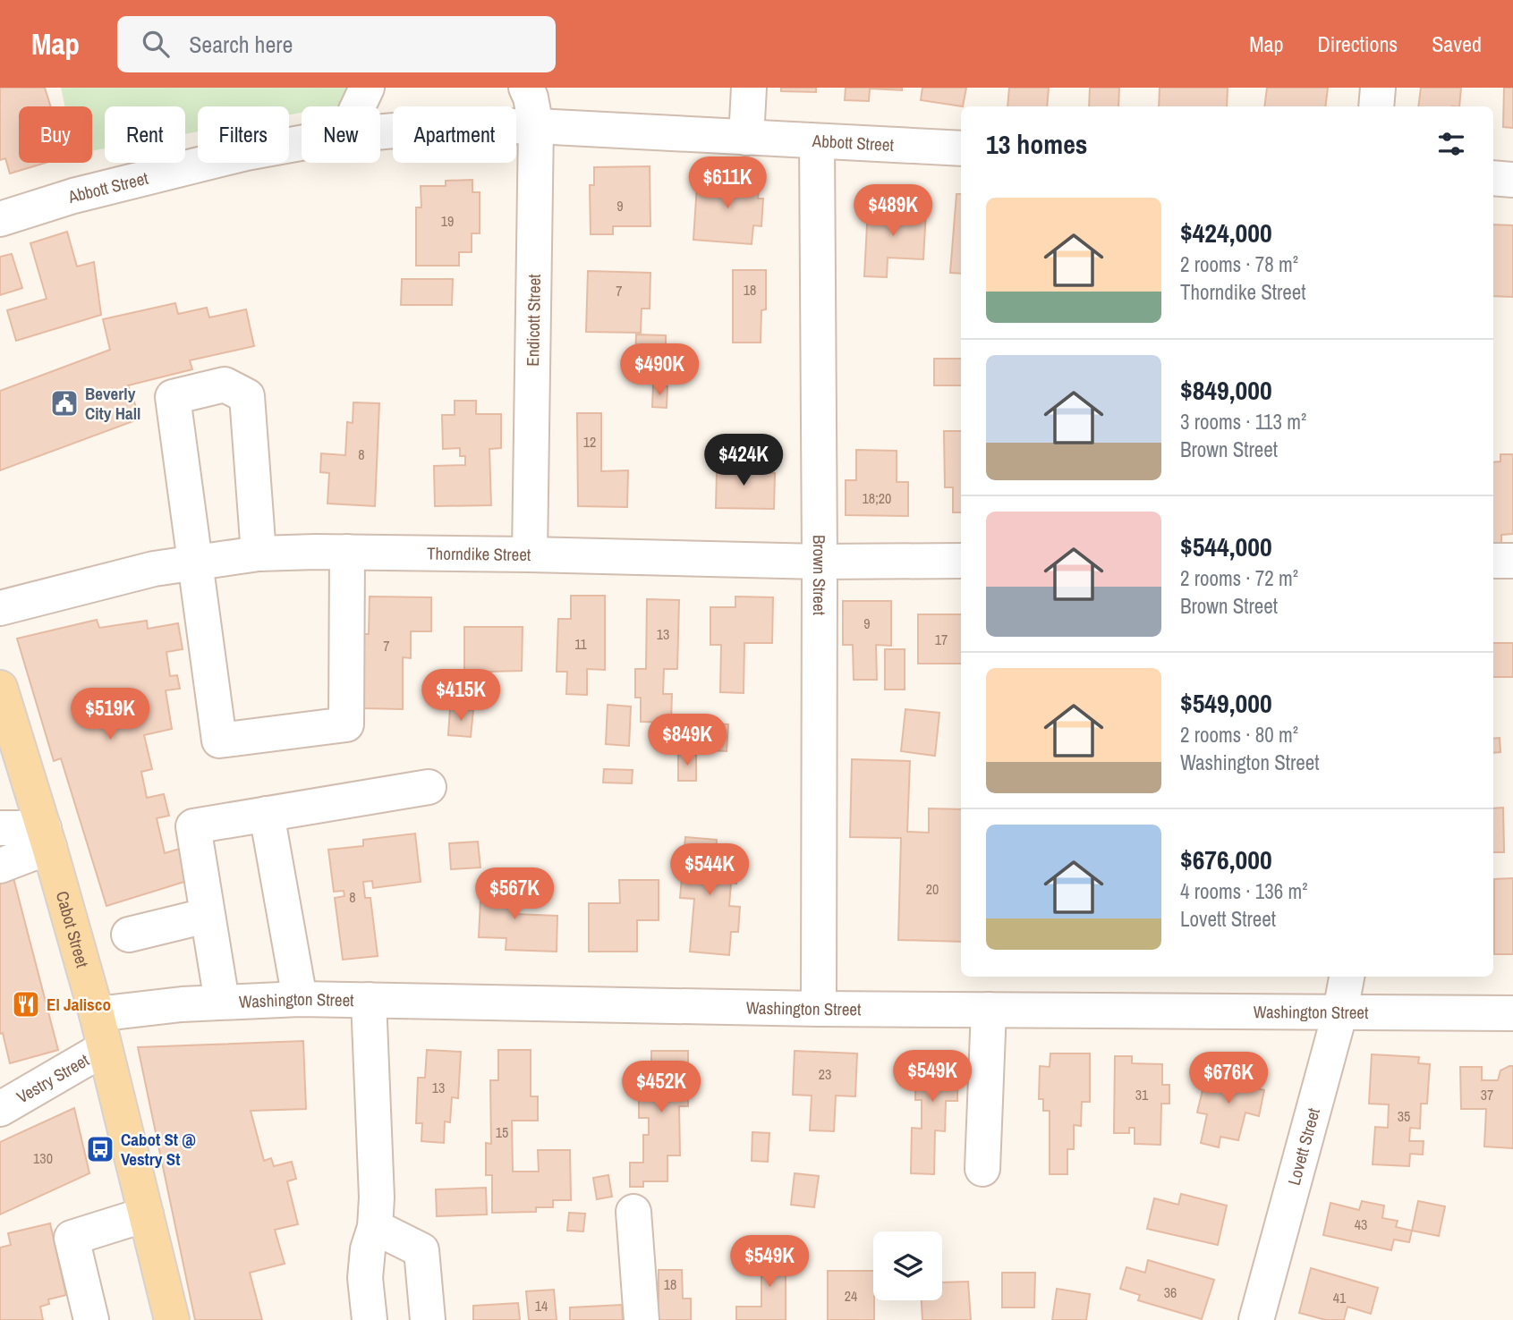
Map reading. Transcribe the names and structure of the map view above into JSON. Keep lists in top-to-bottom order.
{
  "streets": {
    "main road": ["Cabot Street"],
    "street": [
      "Abbott Street",
      "Endicott Street",
      "Thorndike Street",
      "Brown Street",
      "Washington Street",
      "Vestry Street",
      "Lovett Street"
    ]
  },
  "crossings": [
    ["Abbott Street", "Endicott Street"],
    ["Abbott Street", "Brown Street"],
    ["Endicott Street", "Thorndike Street"],
    ["Thorndike Street", "Brown Street"],
    ["Brown Street", "Washington Street"],
    ["Cabot Street", "Washington Street"],
    ["Cabot Street", "Vestry Street"],
    ["Washington Street", "Lovett Street"]
  ],
  "places": {
    "public building": ["Beverly City Hall"],
    "restaurant": ["El Jalisco"],
    "bus stop": ["Cabot St @ Vestry St"]
  },
  "house_numbers": [
    "9",
    "19",
    "18",
    "7",
    "12",
    "8",
    "18;20",
    "9",
    "13",
    "17",
    "11",
    "7",
    "20",
    "8",
    "23",
    "13",
    "31",
    "37",
    "35",
    "15",
    "130",
    "43",
    "18",
    "36",
    "24",
    "41",
    "14"
  ],
  "page": {
    "header": "Map",
    "search": "Search here",
    "nav": ["Map", "Directions", "Saved"],
    "chip": [
      "Buy",
      "Rent",
      "Filters",
      "New",
      "Apartment"
    ],
    "heading": "13 homes",
    "price": [
      "$611K",
      "$489K",
      "$490K",
      "$424K",
      "$415K",
      "$519K",
      "$849K",
      "$544K",
      "$567K",
      "$549K",
      "$676K",
      "$452K",
      "$549K"
    ],
    "list": [
      {
        "name": "$424,000",
        "note": "2 rooms · 78 m² · Thorndike Street"
      },
      {
        "name": "$849,000",
        "note": "3 rooms · 113 m² · Brown Street"
      },
      {
        "name": "$544,000",
        "note": "2 rooms · 72 m² · Brown Street"
      },
      {
        "name": "$549,000",
        "note": "2 rooms · 80 m² · Washington Street"
      },
      {
        "name": "$676,000",
        "note": "4 rooms · 136 m² · Lovett Street"
      }
    ]
  }
}
